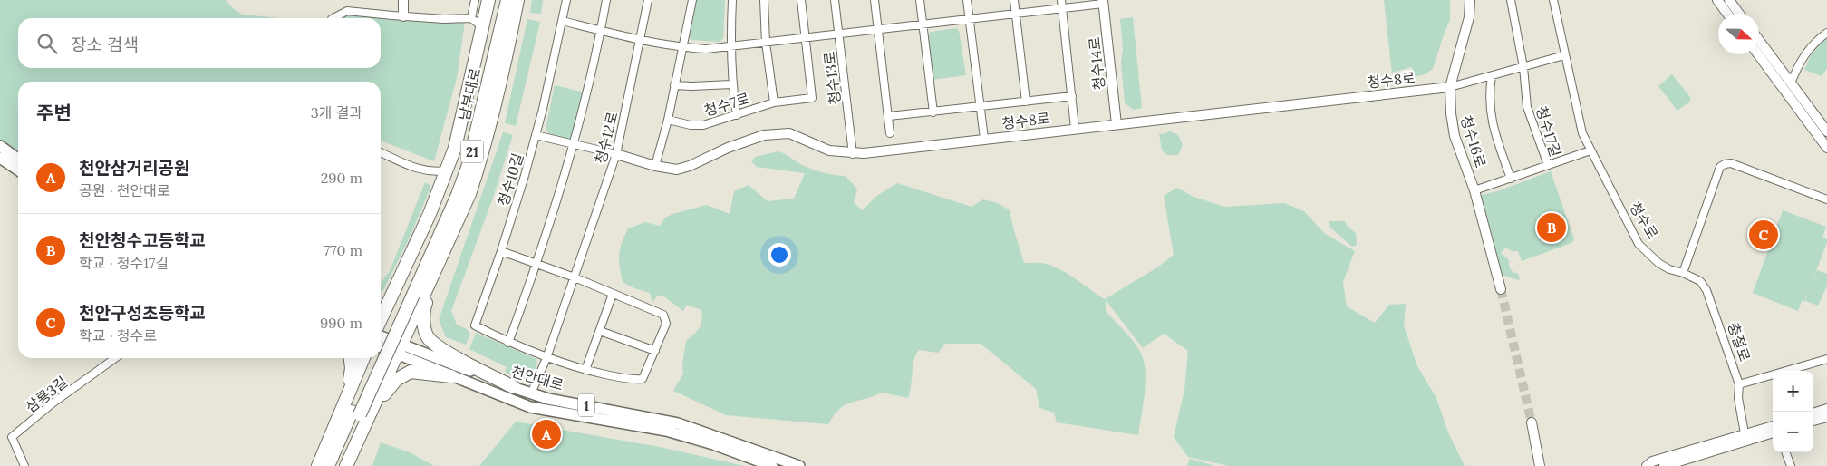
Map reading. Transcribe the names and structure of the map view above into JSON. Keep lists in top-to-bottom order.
{
  "streets": {
    "highway": ["남부대로", "21"],
    "main road": ["천안대로", "1"],
    "street": [
      "청수14로",
      "청수13로",
      "청수8로",
      "청수7로",
      "청수17길",
      "청수12로",
      "청수16로",
      "청수10길",
      "청수로",
      "충절로",
      "삼룡3길"
    ]
  },
  "crossings": [
    ["청수14로", "청수8로"],
    ["청수13로", "청수8로"],
    ["청수8로", "청수12로"],
    ["청수8로", "청수16로"],
    ["남부대로", "21"],
    ["청수17길", "청수16로"],
    ["청수12로", "청수10길"],
    ["청수12로", "천안대로"],
    ["청수로", "충절로"]
  ],
  "north": "right",
  "page": {
    "search": "장소 검색",
    "heading": ["주변", "3개 결과"],
    "list": [
      {
        "mark": "A",
        "name": "천안삼거리공원",
        "note": "공원 · 천안대로",
        "value": "290 m"
      },
      {
        "mark": "B",
        "name": "천안청수고등학교",
        "note": "학교 · 청수17길",
        "value": "770 m"
      },
      {
        "mark": "C",
        "name": "천안구성초등학교",
        "note": "학교 · 청수로",
        "value": "990 m"
      }
    ],
    "pins": ["B", "C", "A"],
    "map_buttons": ["+", "−"]
  }
}
